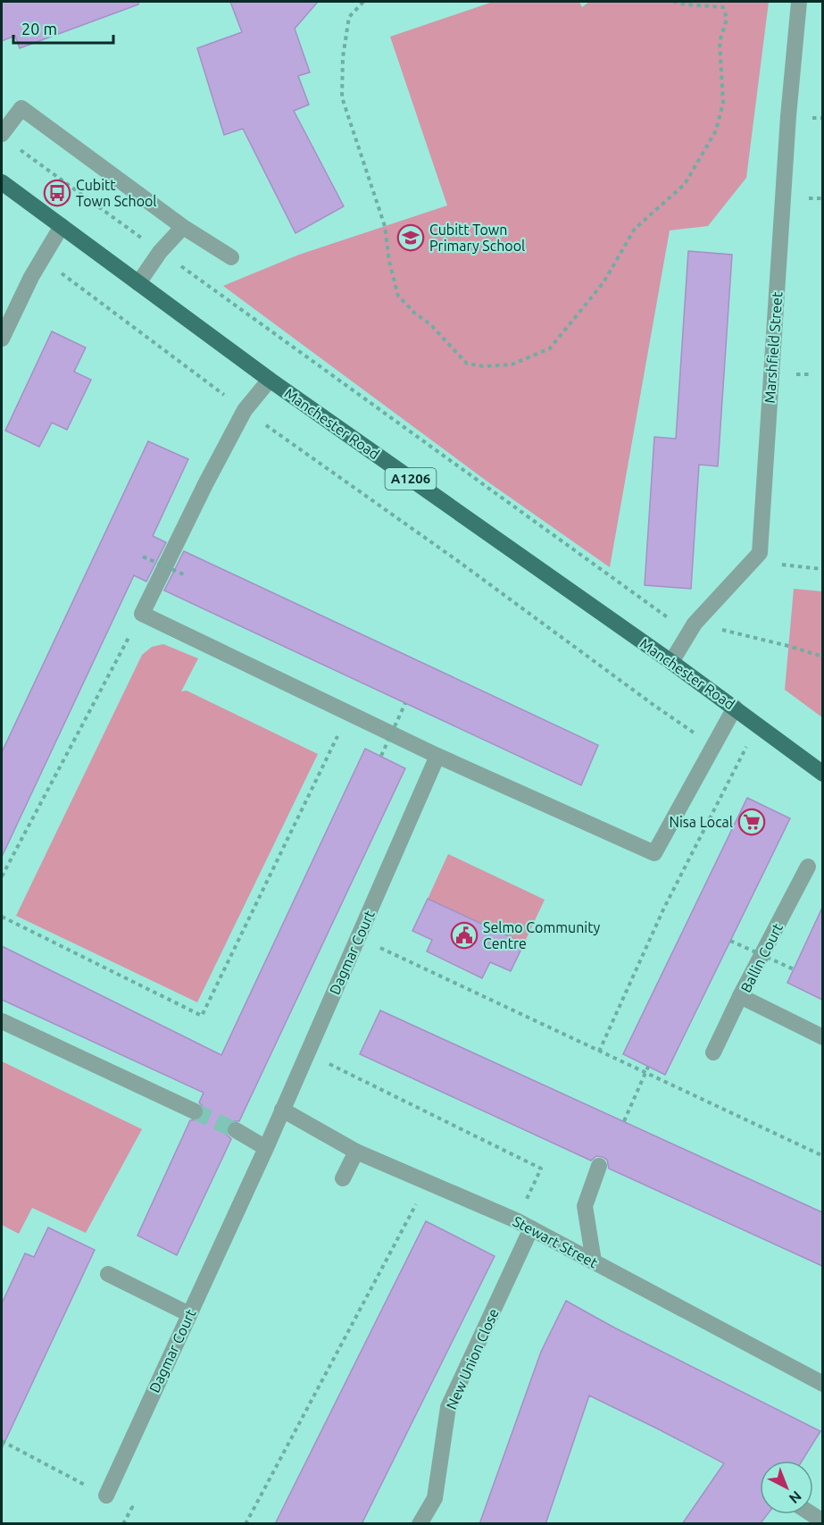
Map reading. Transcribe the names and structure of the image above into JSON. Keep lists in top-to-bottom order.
{
  "streets": {
    "main road": ["Manchester Road", "A1206"],
    "street": [
      "Marshfield Street",
      "Dagmar Court",
      "Ballin Court",
      "Stewart Street",
      "New Union Close"
    ]
  },
  "crossings": [
    ["Marshfield Street", "Manchester Road"],
    ["Dagmar Court", "Stewart Street"],
    ["Stewart Street", "New Union Close"]
  ],
  "places": {
    "bus stop": ["Cubitt Town School"],
    "school or university": ["Cubitt Town Primary School"],
    "supermarket": ["Nisa Local"],
    "public building": ["Selmo Community Centre"]
  },
  "scale_bar": "20 m",
  "north": "bottom right"
}
